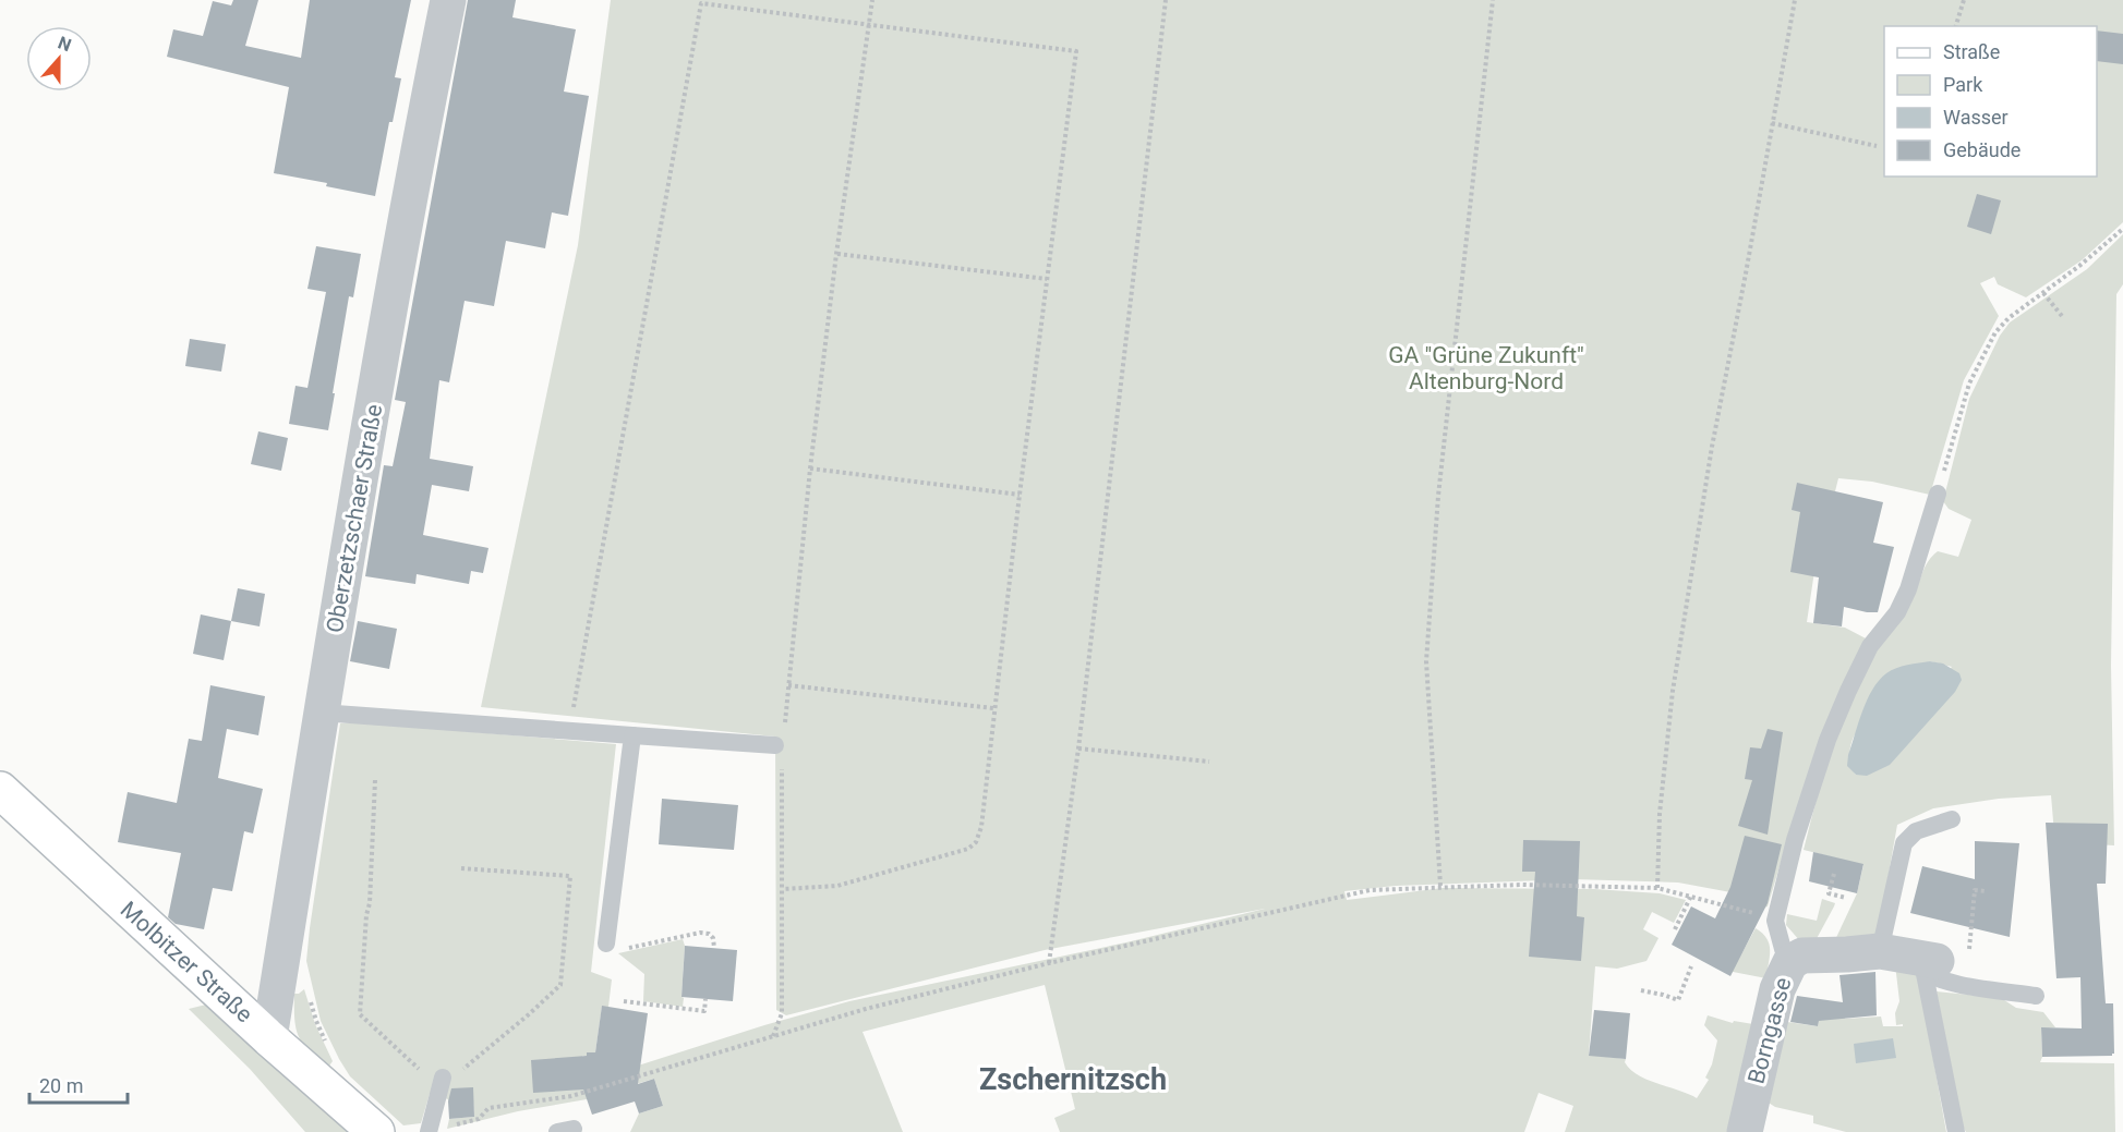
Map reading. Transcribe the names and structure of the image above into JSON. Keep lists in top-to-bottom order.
{
  "streets": {
    "street": ["Oberzetzschaer Straße", "Molbitzer Straße", "Borngasse"]
  },
  "crossings": [
    ["Oberzetzschaer Straße", "Molbitzer Straße"]
  ],
  "districts": ["Zschernitzsch"],
  "parks": ["GA \"Grüne Zukunft\" Altenburg-Nord"],
  "legend": [
    "Straße",
    "Park",
    "Wasser",
    "Gebäude"
  ],
  "scale_bar": "20 m",
  "north": "top"
}
